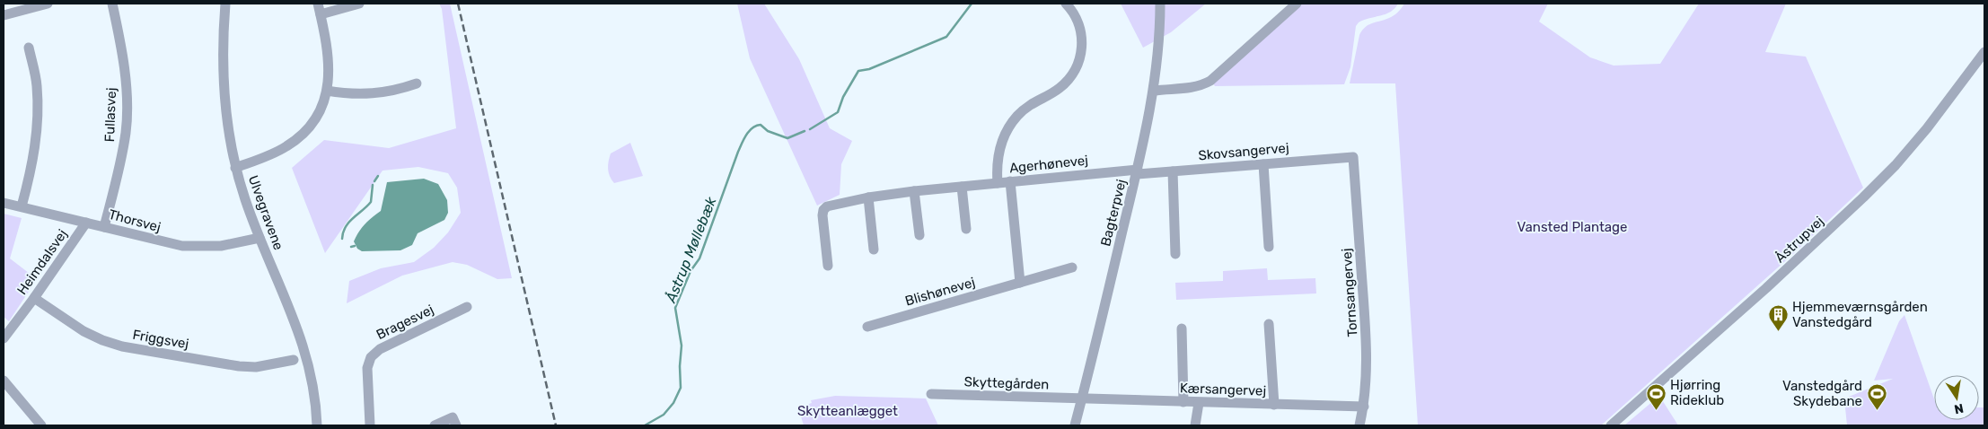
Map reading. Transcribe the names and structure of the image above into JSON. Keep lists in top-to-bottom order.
{
  "streets": {
    "street": [
      "Fullasvej",
      "Skovsangervej",
      "Agerhønevej",
      "Ulvegravene",
      "Bagterpvej",
      "Thorsvej",
      "Åstrupvej",
      "Heimdalsvej",
      "Blishønevej",
      "Tornsangervej",
      "Bragesvej",
      "Friggsvej",
      "Skyttegården",
      "Kærsangervej"
    ]
  },
  "crossings": [
    ["Fullasvej", "Thorsvej"],
    ["Skovsangervej", "Agerhønevej"],
    ["Skovsangervej", "Bagterpvej"],
    ["Skovsangervej", "Tornsangervej"],
    ["Agerhønevej", "Bagterpvej"],
    ["Ulvegravene", "Thorsvej"],
    ["Bagterpvej", "Skyttegården"],
    ["Bagterpvej", "Kærsangervej"],
    ["Thorsvej", "Heimdalsvej"],
    ["Heimdalsvej", "Friggsvej"],
    ["Tornsangervej", "Kærsangervej"],
    ["Skyttegården", "Kærsangervej"]
  ],
  "water": ["Åstrup Møllebæk"],
  "parks": ["Vansted Plantage", "Skytteanlægget"],
  "places": {
    "building": ["Hjemmeværnsgården Vanstedgård"],
    "sports": ["Hjørring Rideklub", "Vanstedgård Skydebane"]
  },
  "north": "bottom"
}
